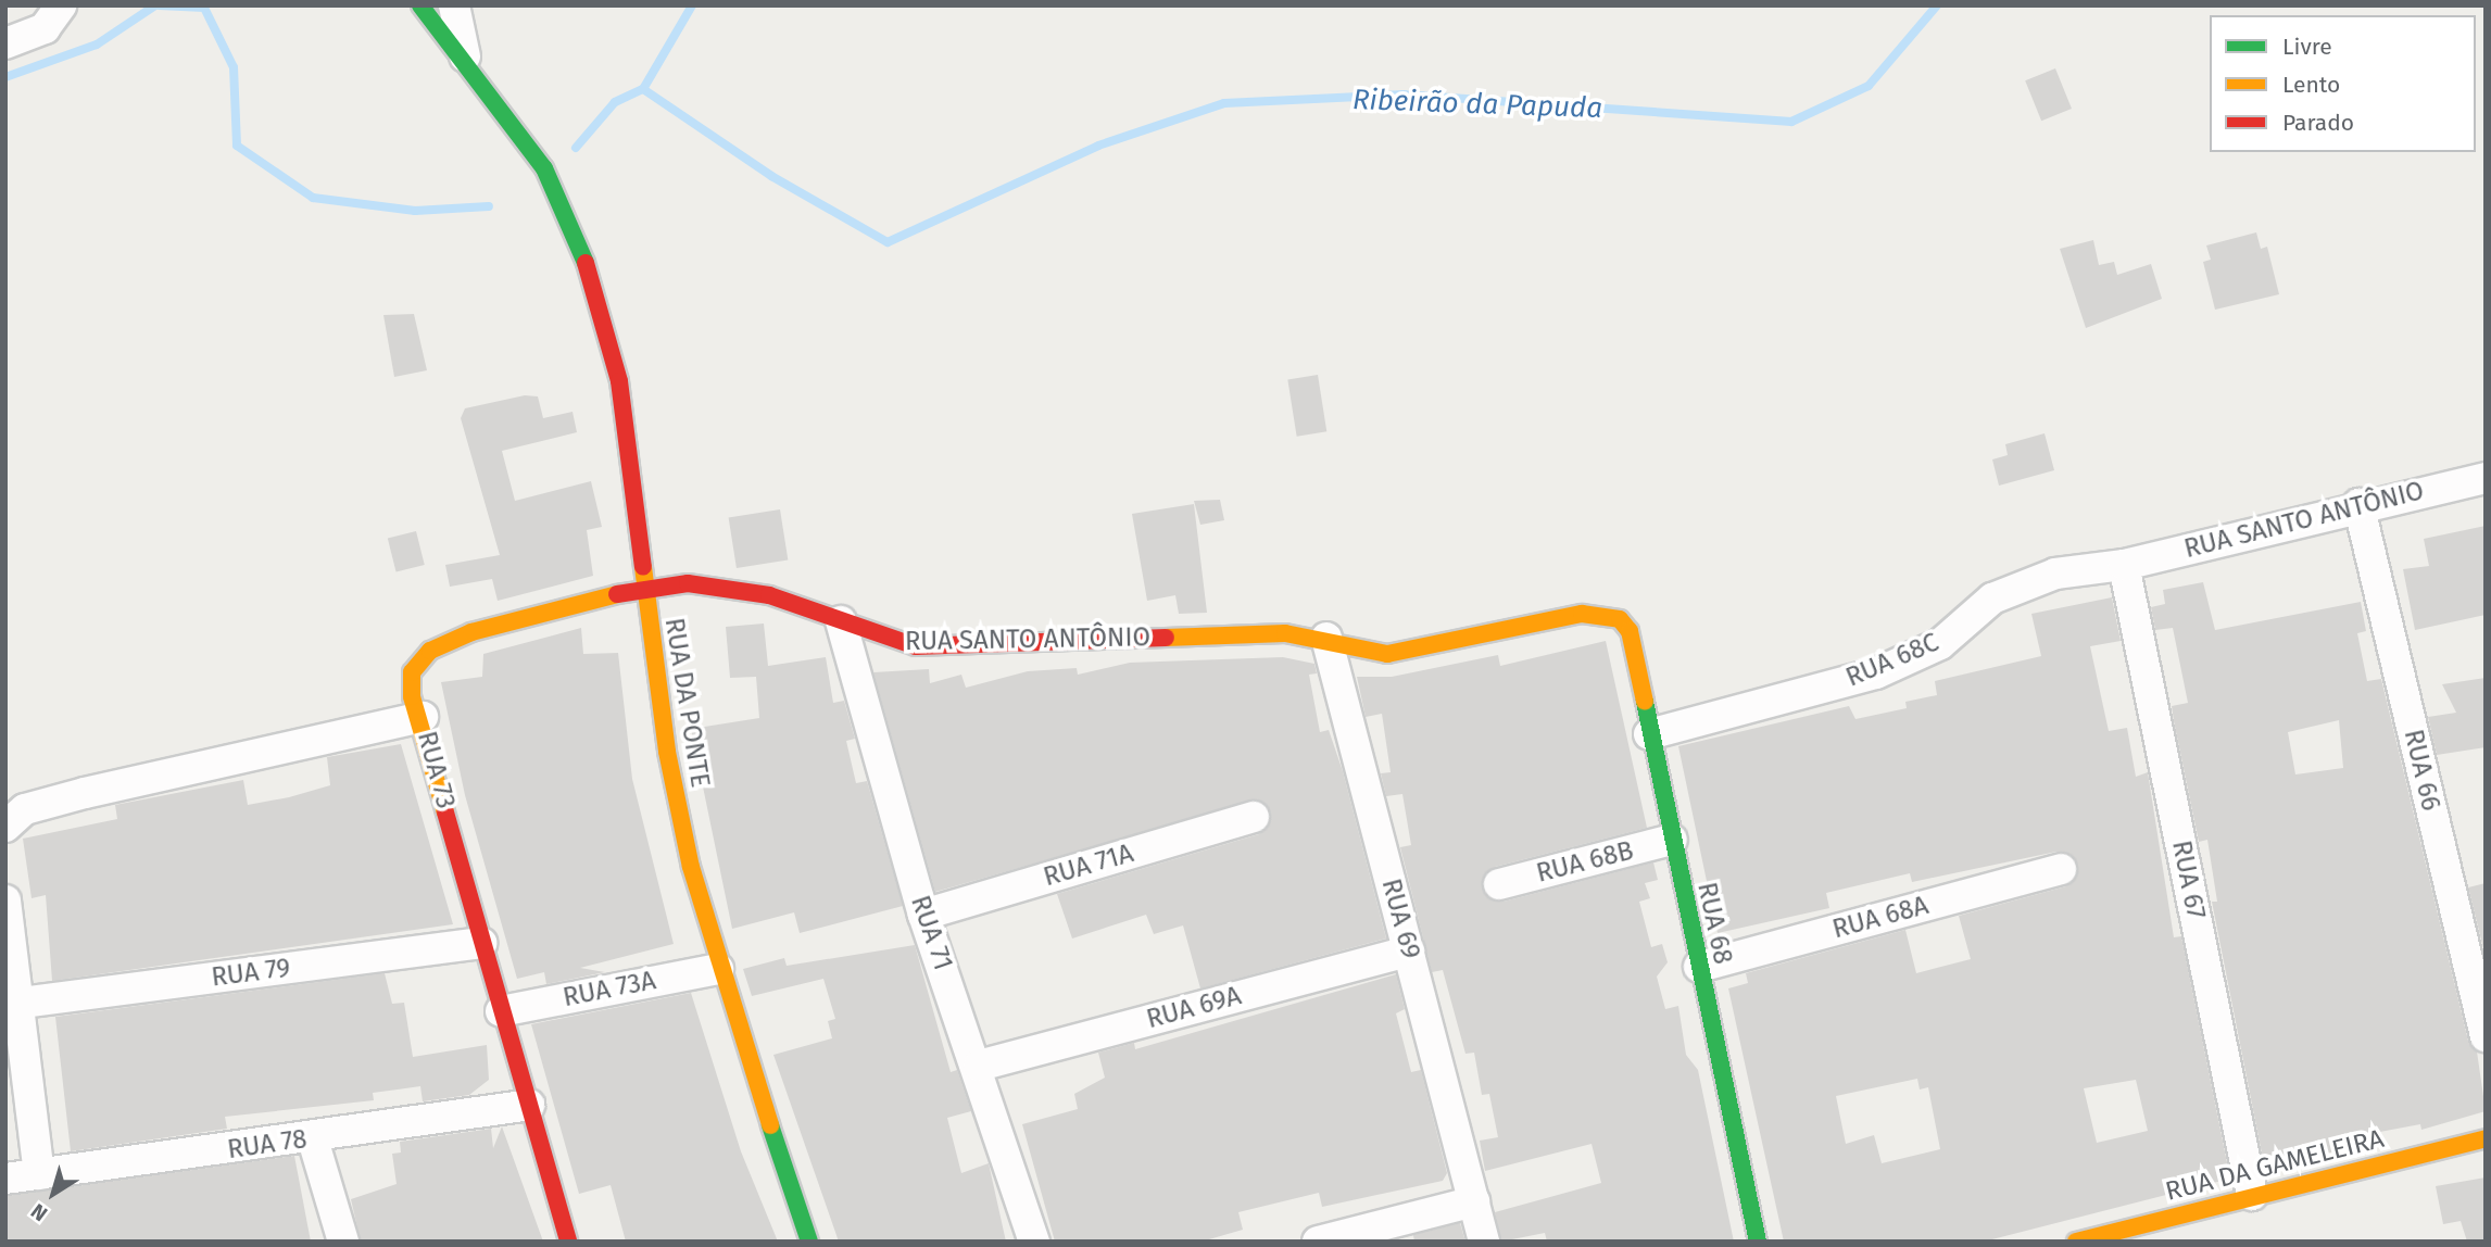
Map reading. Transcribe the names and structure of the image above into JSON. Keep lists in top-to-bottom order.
{
  "streets": {
    "street": [
      "RUA SANTO ANTÔNIO",
      "RUA 68C",
      "RUA DA PONTE",
      "RUA 73",
      "RUA 66",
      "RUA 68B",
      "RUA 71A",
      "RUA 67",
      "RUA 68A",
      "RUA 69",
      "RUA 68",
      "RUA 71",
      "RUA 79",
      "RUA 73A",
      "RUA 69A",
      "RUA 78",
      "RUA DA GAMELEIRA"
    ]
  },
  "crossings": [
    ["RUA SANTO ANTÔNIO", "RUA 68C"],
    ["RUA SANTO ANTÔNIO", "RUA DA PONTE"],
    ["RUA SANTO ANTÔNIO", "RUA 73"],
    ["RUA SANTO ANTÔNIO", "RUA 66"],
    ["RUA SANTO ANTÔNIO", "RUA 67"],
    ["RUA SANTO ANTÔNIO", "RUA 69"],
    ["RUA SANTO ANTÔNIO", "RUA 68"],
    ["RUA SANTO ANTÔNIO", "RUA 71"],
    ["RUA 68C", "RUA 67"],
    ["RUA 68C", "RUA 68"],
    ["RUA DA PONTE", "RUA 73A"],
    ["RUA 73", "RUA 79"],
    ["RUA 73", "RUA 73A"],
    ["RUA 73", "RUA 78"],
    ["RUA 68B", "RUA 68"],
    ["RUA 71A", "RUA 71"],
    ["RUA 67", "RUA DA GAMELEIRA"],
    ["RUA 68A", "RUA 68"],
    ["RUA 69", "RUA 69A"],
    ["RUA 71", "RUA 69A"]
  ],
  "water": ["Ribeirão da Papuda"],
  "legend": ["Livre", "Lento", "Parado"],
  "north": "bottom left"
}
